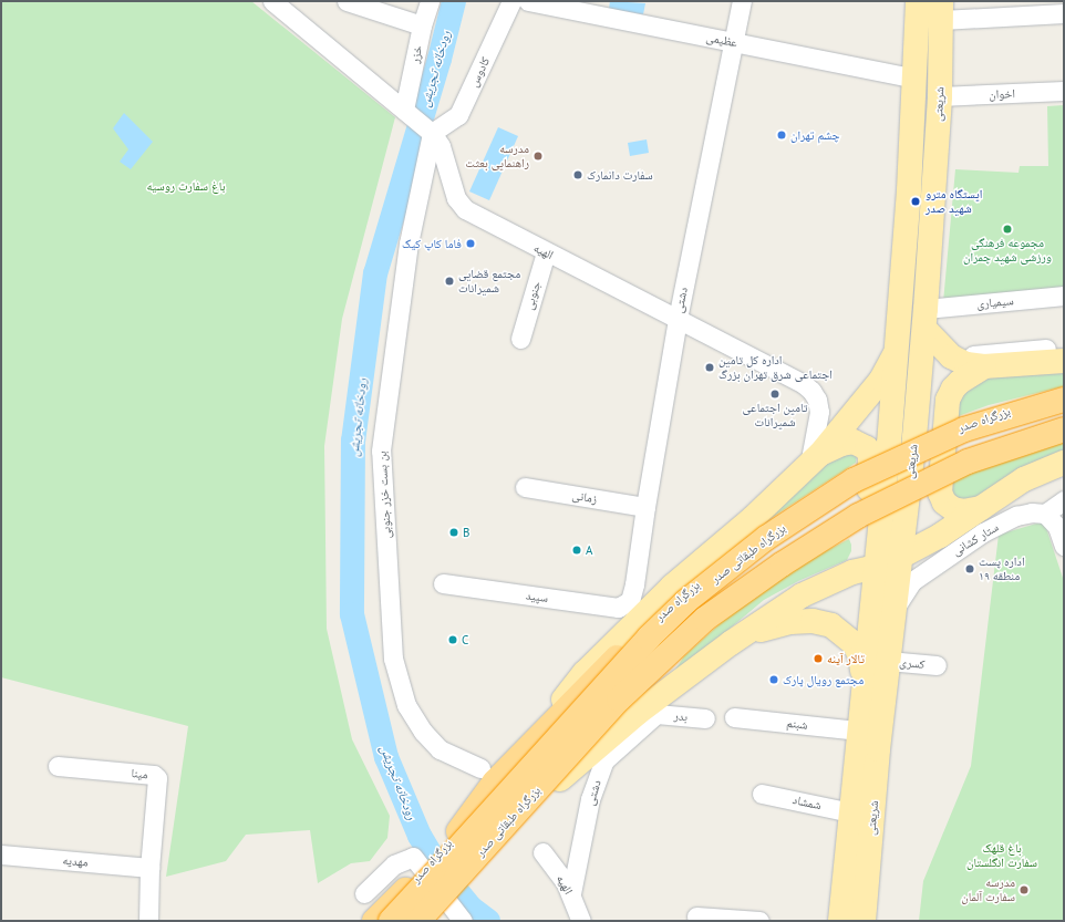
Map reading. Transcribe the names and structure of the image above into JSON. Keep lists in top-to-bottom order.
{
  "streets": {
    "highway": ["بزرگراه صدر", "بزرگراه طبقاتی صدر"],
    "main road": ["شریعتی"],
    "street": [
      "عظیمی",
      "خزر",
      "کادوس",
      "اخوان",
      "الهیه",
      "جنوبی",
      "دشتی",
      "سیمیاری",
      "بن بست خزر جنوبی",
      "زمانی",
      "ستار کشانی",
      "سپید",
      "کسری",
      "بدر",
      "شبنم",
      "مینا",
      "شمشاد",
      "مهدیه"
    ]
  },
  "crossings": [
    ["عظیمی", "شریعتی"],
    ["عظیمی", "دشتی"],
    ["خزر", "الهیه"],
    ["کادوس", "الهیه"],
    ["اخوان", "شریعتی"],
    ["شریعتی", "سیمیاری"],
    ["شریعتی", "ستار کشانی"],
    ["شریعتی", "کسری"],
    ["شریعتی", "شبنم"],
    ["شریعتی", "شمشاد"],
    ["الهیه", "جنوبی"],
    ["الهیه", "دشتی"],
    ["الهیه", "بن بست خزر جنوبی"],
    ["دشتی", "زمانی"],
    ["دشتی", "سپید"],
    ["دشتی", "بدر"],
    ["مینا", "مهدیه"]
  ],
  "water": ["رودخانه تجریش"],
  "parks": ["باغ سفارت روسیه", "باغ قلهک سفارت انگلستان"],
  "places": [
    "چشم تهران",
    "مدرسه راهنمایی بعثت",
    "سفارت دانمارک",
    "ایستگاه مترو شهید صدر",
    "مجموعه فرهنگی ورزشی شهید چمران",
    "فاما کاپ کیک",
    "مجتمع قضایی شمیرانات",
    "اداره کل تامین اجتماعی شرق تهران بزرگ",
    "تامین اجتماعی شمیرانات",
    "B",
    "A",
    "اداره پست منطقه ۱۹",
    "C",
    "تالار آینه",
    "مجتمع رویال پارک",
    "مدرسه سفارت آلمان"
  ]
}
